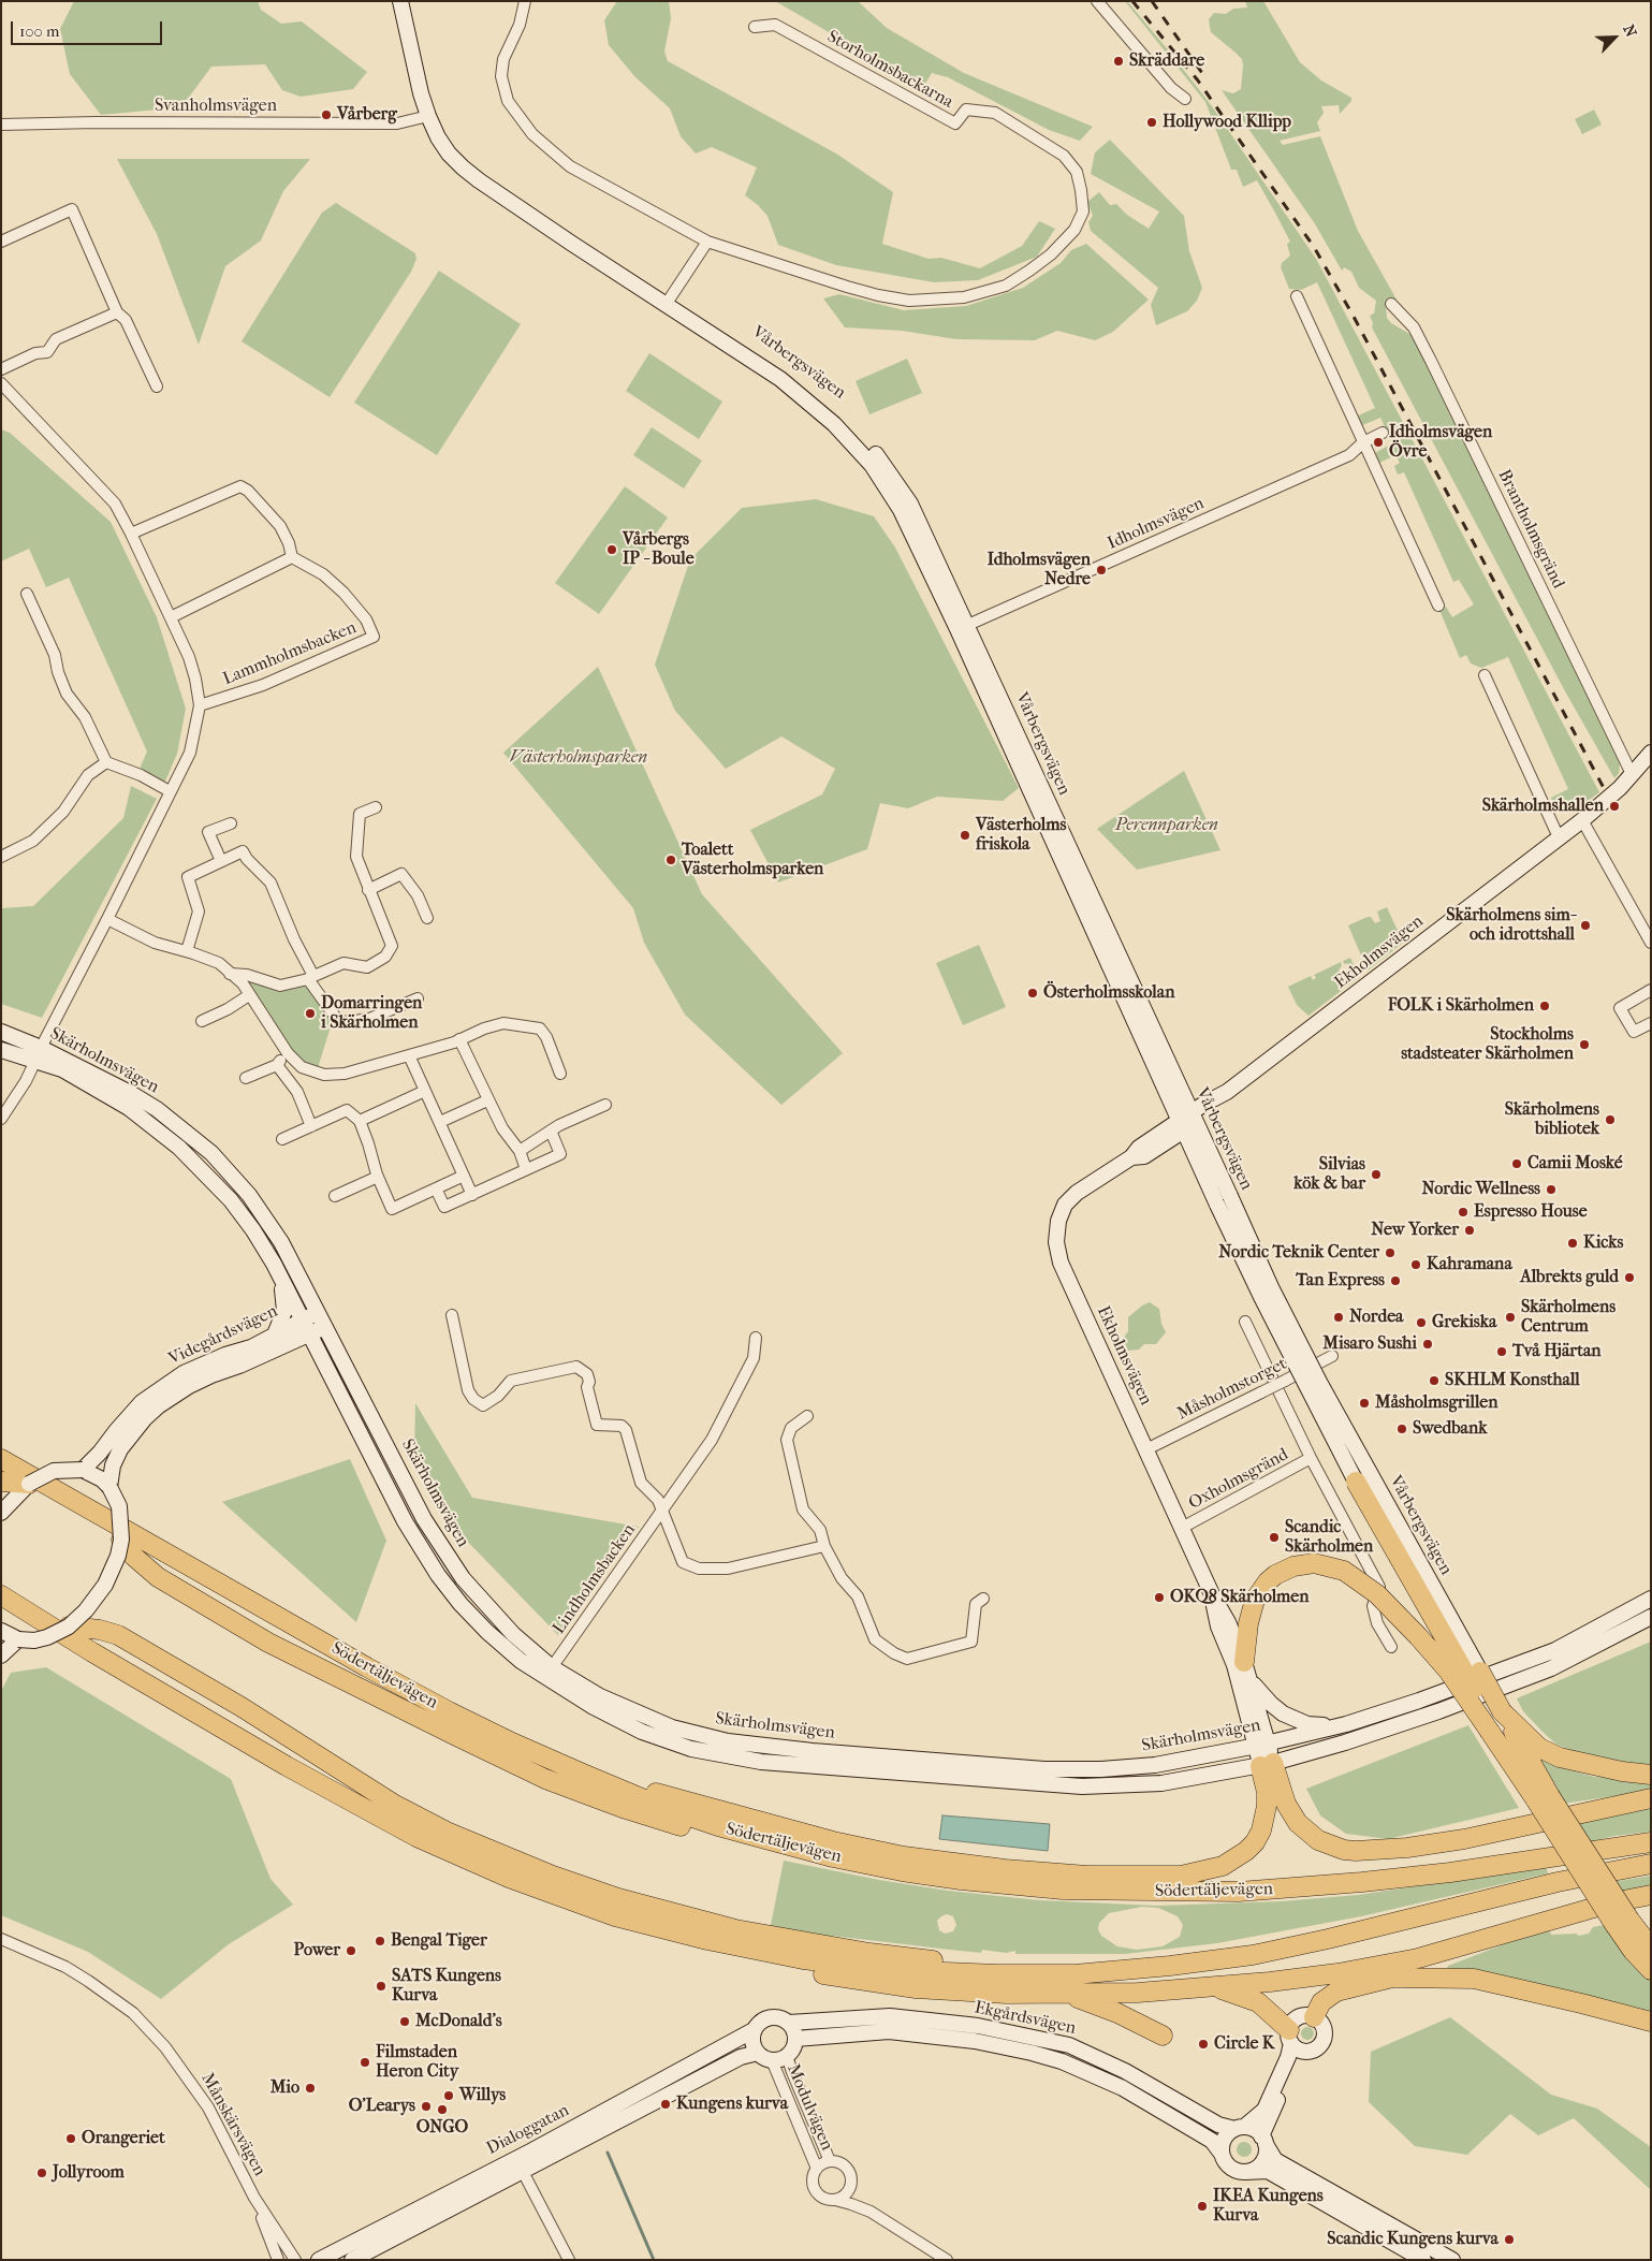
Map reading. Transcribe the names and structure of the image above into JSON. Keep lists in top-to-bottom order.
{
  "streets": {
    "highway": ["Södertäljevägen"],
    "street": [
      "Storholmsbackarna",
      "Svanholmsvägen",
      "Vårbergsvägen",
      "Idholmsvägen",
      "Brantholmsgränd",
      "Lammholmsbacken",
      "Ekholmsvägen",
      "Skärholmsvägen",
      "Videgårdsvägen",
      "Måsholmstorget",
      "Oxholmsgränd",
      "Lindholmsbacken",
      "Ekgårdsvägen",
      "Modulvägen",
      "Månskärsvägen",
      "Dialoggatan"
    ]
  },
  "crossings": [
    ["Svanholmsvägen", "Vårbergsvägen"],
    ["Vårbergsvägen", "Idholmsvägen"],
    ["Vårbergsvägen", "Ekholmsvägen"],
    ["Brantholmsgränd", "Ekholmsvägen"],
    ["Lammholmsbacken", "Skärholmsvägen"],
    ["Ekholmsvägen", "Skärholmsvägen"],
    ["Ekholmsvägen", "Måsholmstorget"],
    ["Ekholmsvägen", "Oxholmsgränd"],
    ["Skärholmsvägen", "Videgårdsvägen"],
    ["Skärholmsvägen", "Lindholmsbacken"],
    ["Ekgårdsvägen", "Modulvägen"],
    ["Ekgårdsvägen", "Dialoggatan"],
    ["Modulvägen", "Dialoggatan"]
  ],
  "parks": ["Västerholmsparken", "Perennparken"],
  "places": [
    "Skräddare",
    "Vårberg",
    "Hollywood Kllipp",
    "Idholmsvägen Övre",
    "Vårbergs IP - Boule",
    "Idholmsvägen Nedre",
    "Skärholmshallen",
    "Västerholms friskola",
    "Toalett Västerholmsparken",
    "Skärholmens sim- och idrottshall",
    "Österholmsskolan",
    "FOLK i Skärholmen",
    "Domarringen i Skärholmen",
    "Stockholms stadsteater Skärholmen",
    "Skärholmens bibliotek",
    "Camii Moské",
    "Silvias kök & bar",
    "Nordic Wellness",
    "Espresso House",
    "New Yorker",
    "Kicks",
    "Nordic Teknik Center",
    "Kahramana",
    "Albrekts guld",
    "Tan Express",
    "Nordea",
    "Skärholmens Centrum",
    "Grekiska",
    "Misaro Sushi",
    "Två Hjärtan",
    "SKHLM Konsthall",
    "Måsholmsgrillen",
    "Swedbank",
    "Scandic Skärholmen",
    "OKQ8 Skärholmen",
    "Bengal Tiger",
    "Power",
    "SATS Kungens Kurva",
    "McDonald's",
    "Circle K",
    "Filmstaden Heron City",
    "Mio",
    "Willys",
    "Kungens kurva",
    "O'Learys",
    "ONGO",
    "Orangeriet",
    "Jollyroom",
    "IKEA Kungens Kurva",
    "Scandic Kungens kurva"
  ],
  "scale_bar": "100 m",
  "north": "top right"
}
